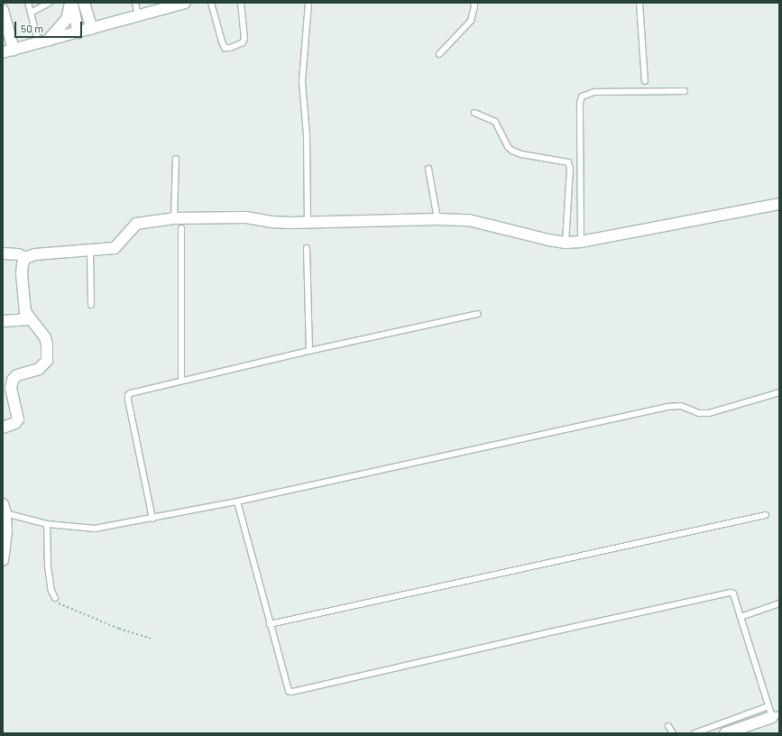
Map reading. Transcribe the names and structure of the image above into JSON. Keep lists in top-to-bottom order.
{
  "scale_bar": "50 m"
}
